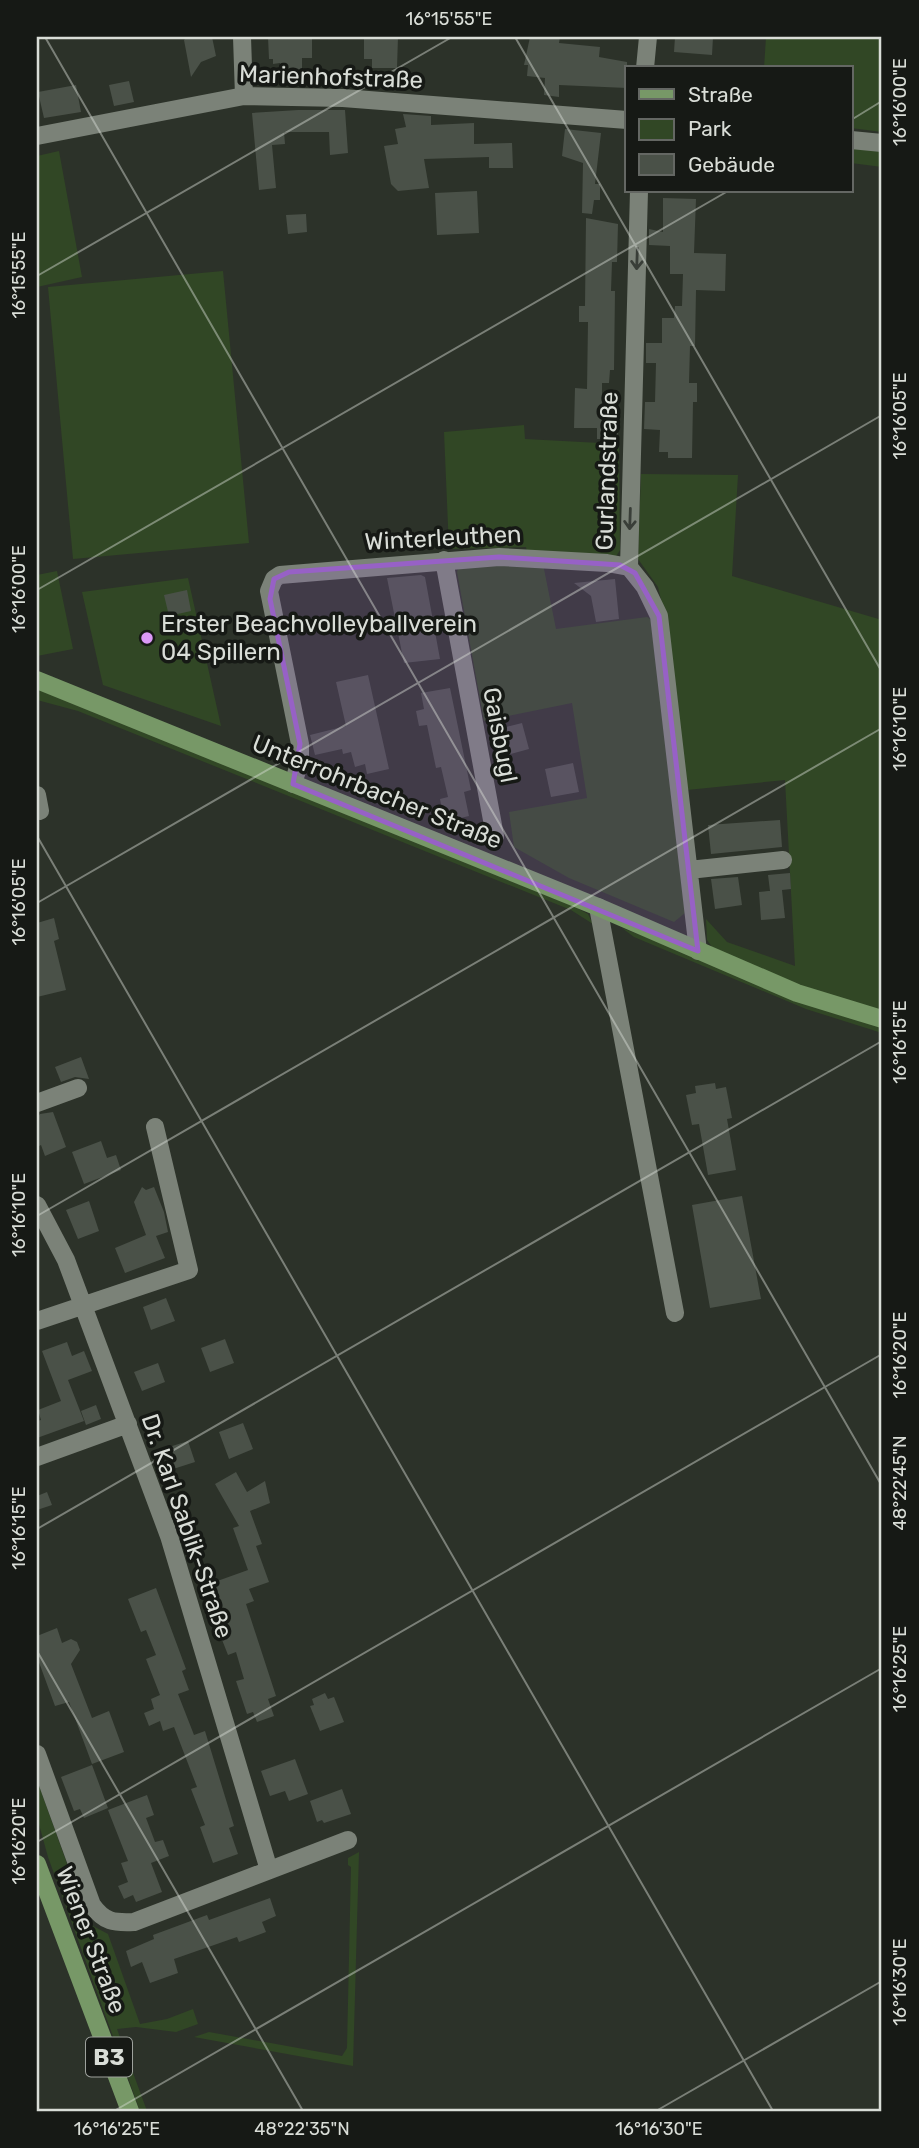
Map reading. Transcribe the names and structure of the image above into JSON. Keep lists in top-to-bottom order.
{
  "streets": {
    "main road": ["Unterrohrbacher Straße", "Wiener Straße", "B3"],
    "street": [
      "Marienhofstraße",
      "Gurlandstraße",
      "Winterleuthen",
      "Gaisbugl",
      "Dr. Karl Sablik-Straße"
    ]
  },
  "crossings": [
    ["Gurlandstraße", "Winterleuthen"],
    ["Gurlandstraße", "Unterrohrbacher Straße"],
    ["Winterleuthen", "Gaisbugl"],
    ["Winterleuthen", "Unterrohrbacher Straße"],
    ["Dr. Karl Sablik-Straße", "Wiener Straße"]
  ],
  "one_way": ["Gurlandstraße"],
  "places": ["Erster Beachvolleyballverein 04 Spillern"],
  "legend": ["Straße", "Park", "Gebäude"],
  "coordinates": [
    "16°15'55\"E",
    "16°16'00\"E",
    "16°16'05\"E",
    "16°16'10\"E",
    "16°16'15\"E",
    "16°16'20\"E",
    "48°22'45\"N",
    "16°16'25\"E",
    "16°16'30\"E",
    "48°22'35\"N"
  ]
}
